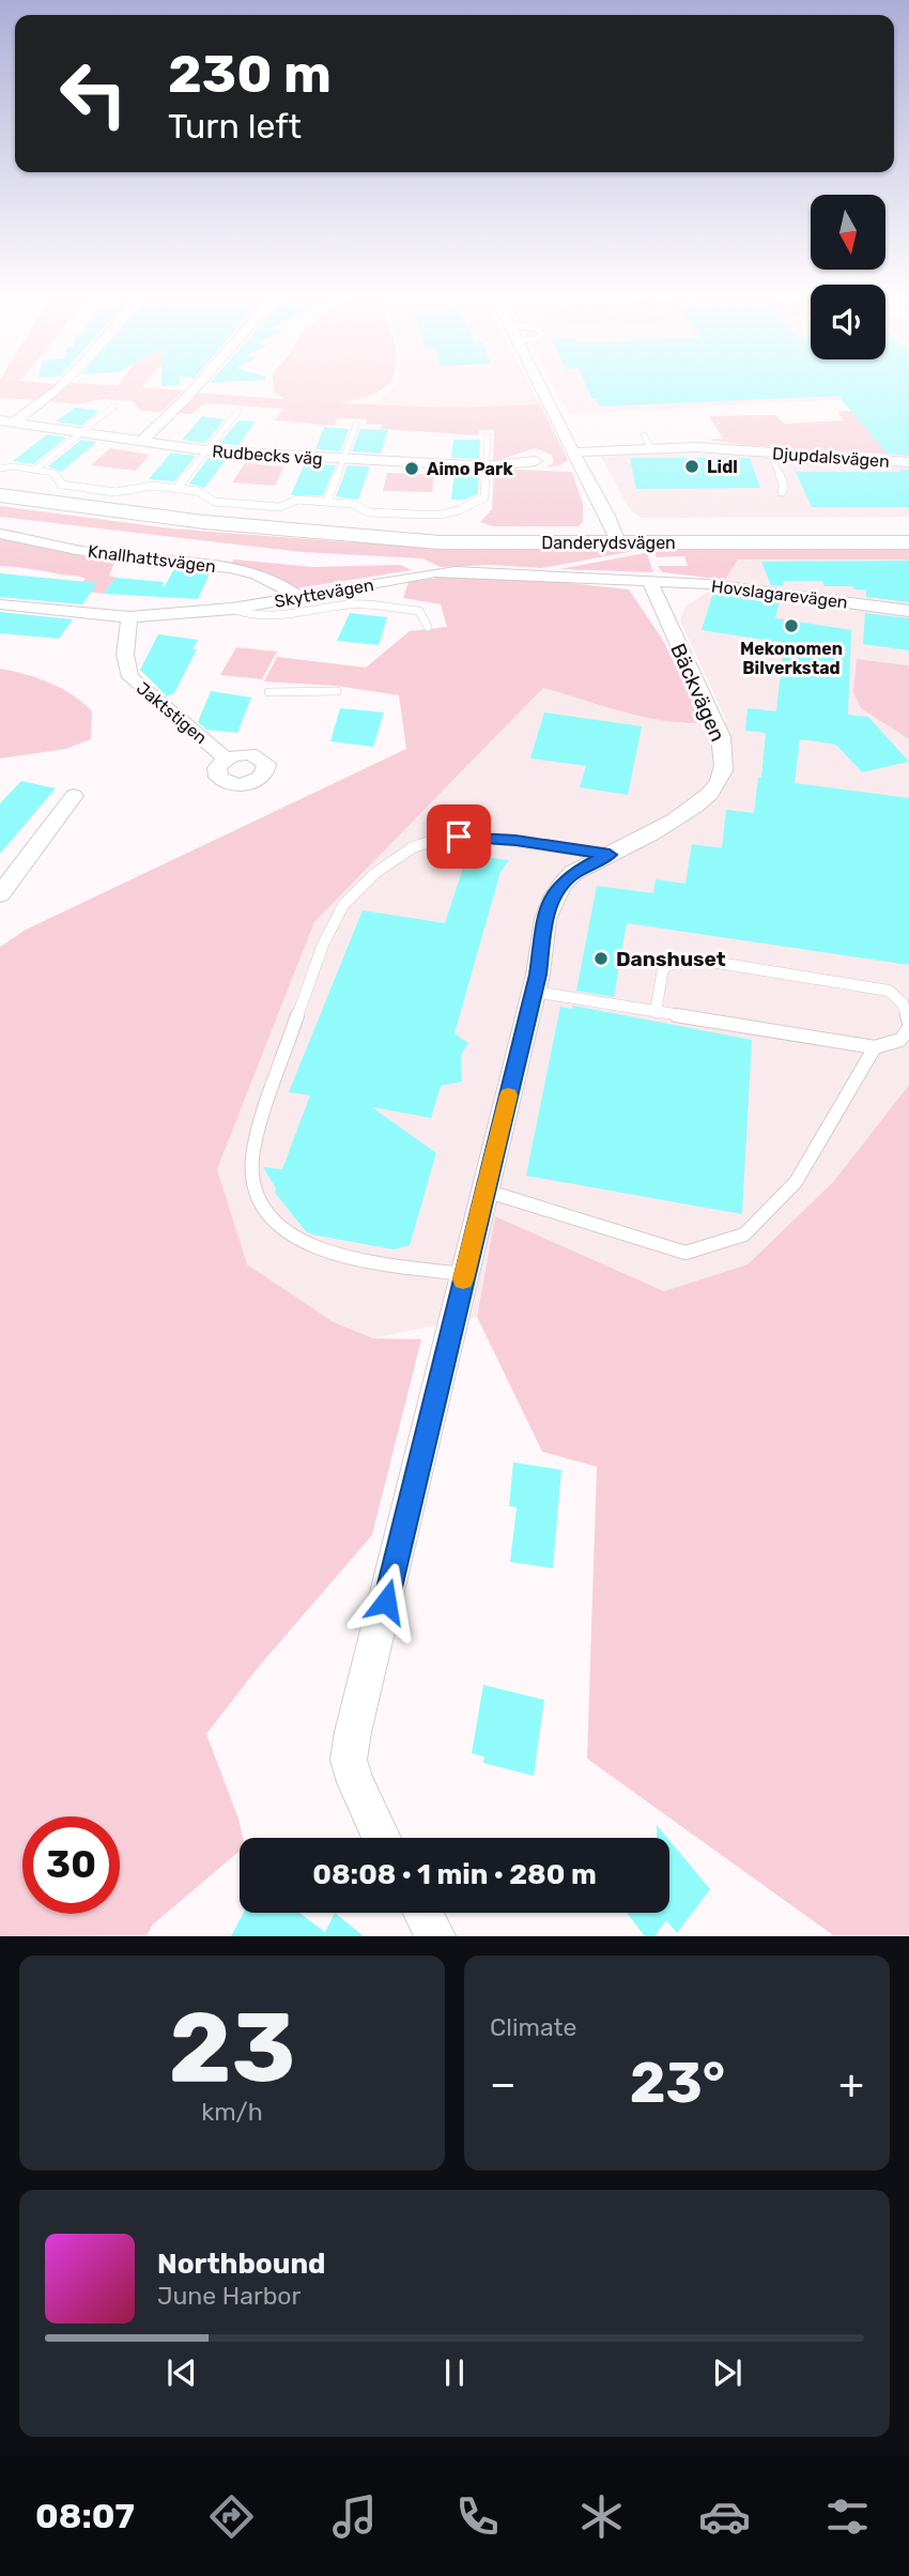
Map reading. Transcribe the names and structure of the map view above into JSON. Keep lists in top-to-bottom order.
{
  "streets": {
    "main road": ["Danderydsvägen"],
    "street": [
      "Rudbecks väg",
      "Djupdalsvägen",
      "Knallhattsvägen",
      "Skyttevägen",
      "Hovslagarevägen",
      "Bäckvägen",
      "Jaktstigen"
    ]
  },
  "crossings": [
    ["Knallhattsvägen", "Skyttevägen"],
    ["Skyttevägen", "Hovslagarevägen"],
    ["Skyttevägen", "Bäckvägen"],
    ["Skyttevägen", "Jaktstigen"],
    ["Hovslagarevägen", "Bäckvägen"]
  ],
  "places": [
    "Lidl",
    "Aimo Park",
    "Mekonomen Bilverkstad",
    "Danshuset"
  ],
  "north": "bottom",
  "page": {
    "turn": ["230 m", "Turn left"],
    "limit": "30",
    "trip": "08:08 · 1 min · 280 m",
    "tile": [
      ["23", "km/h"],
      "Climate"
    ],
    "heat": ["−", "23°", "+"],
    "song": ["Northbound", "June Harbor"],
    "tabs": "08:07"
  }
}
